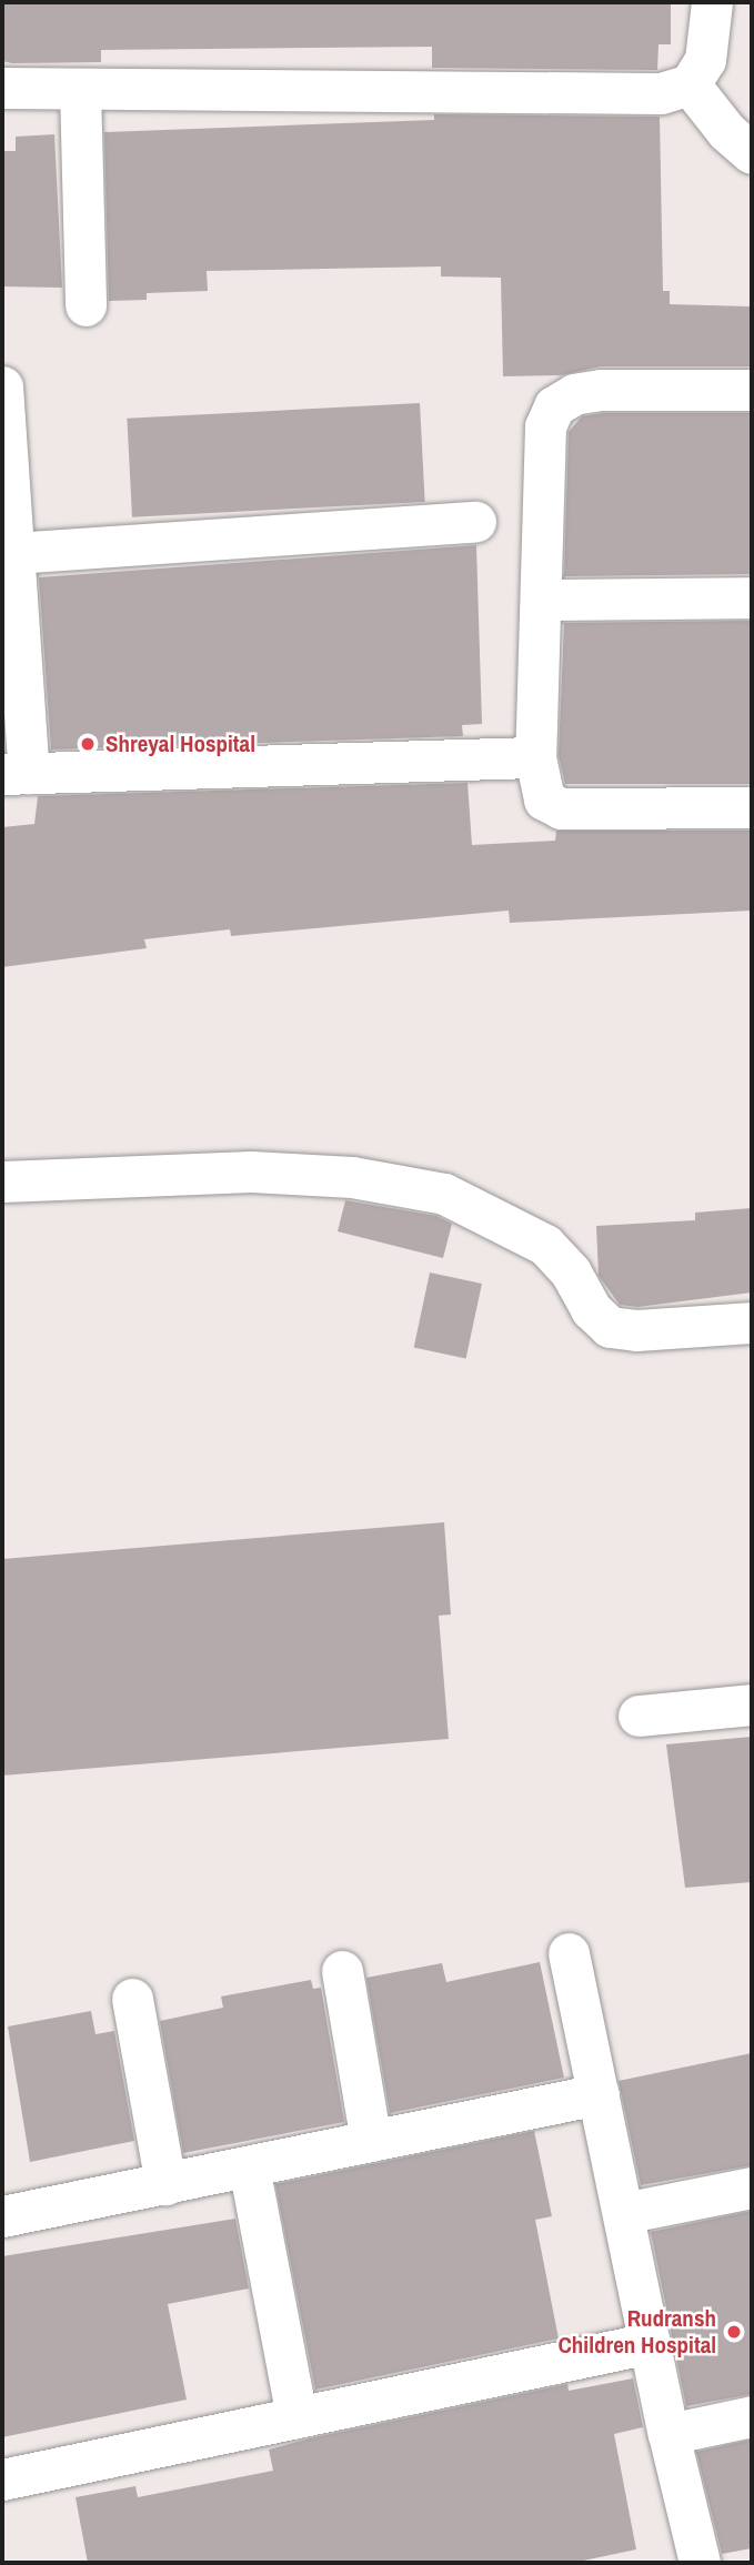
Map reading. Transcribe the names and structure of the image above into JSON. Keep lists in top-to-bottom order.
{
  "places": ["Shreyal Hospital", "Rudransh Children Hospital"]
}
